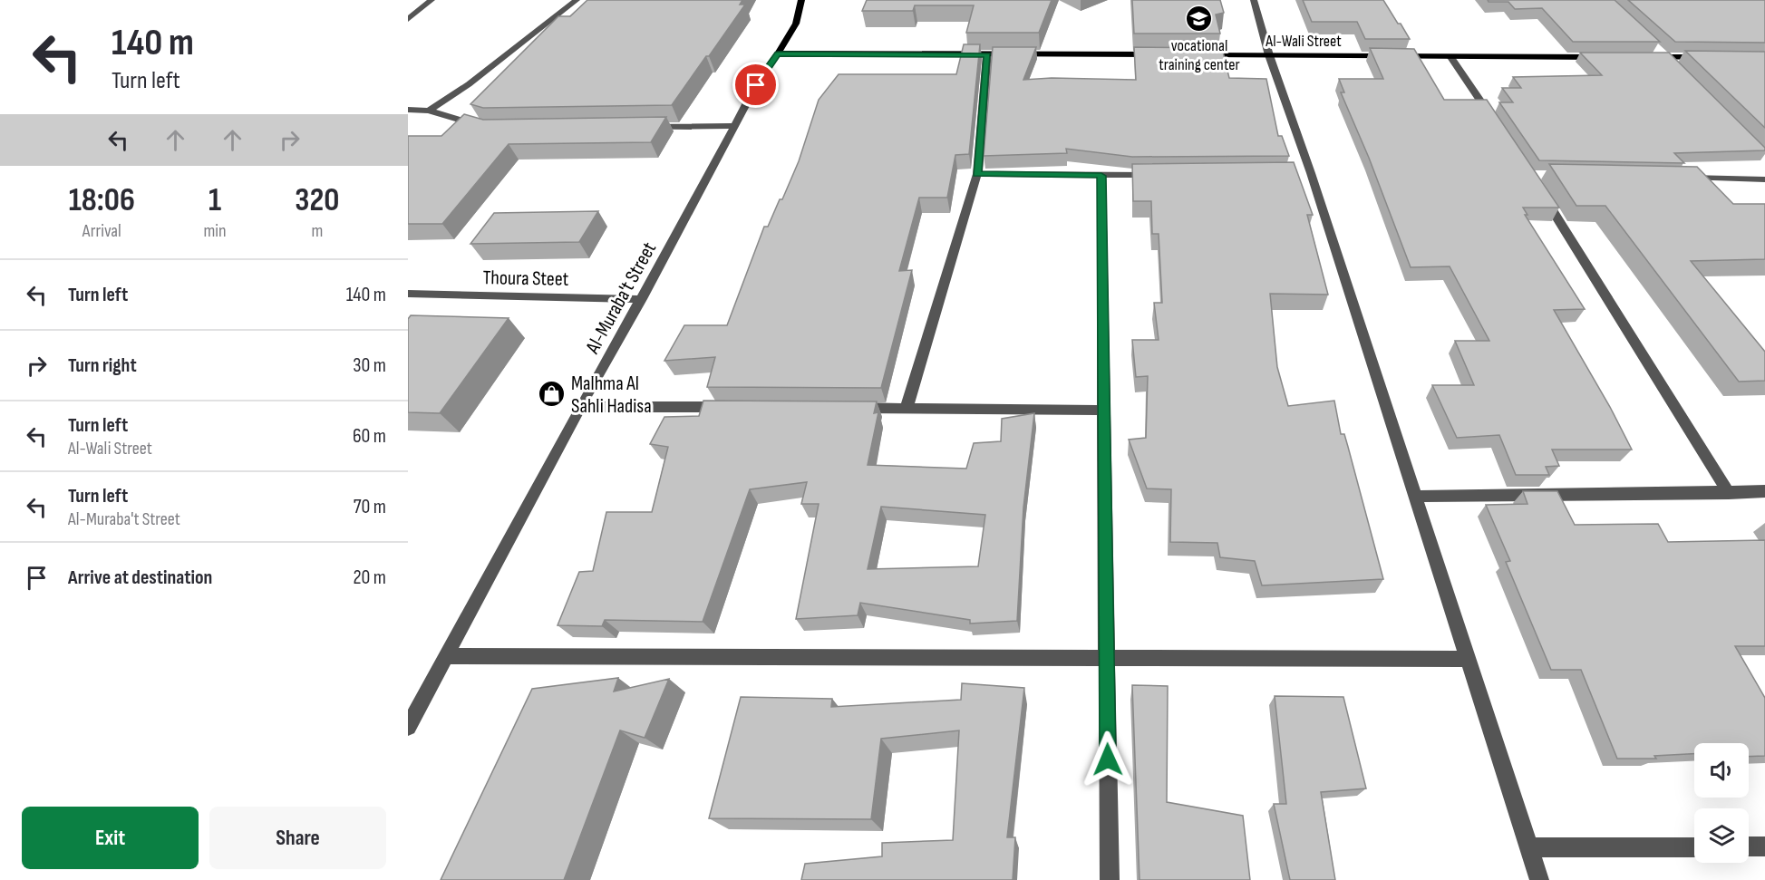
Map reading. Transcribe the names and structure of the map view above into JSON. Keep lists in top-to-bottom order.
{
  "streets": {
    "main road": ["Al-Wali Street", "Al-Muraba't Street"],
    "street": ["Thoura Steet"]
  },
  "crossings": [
    ["Thoura Steet", "Al-Muraba't Street"]
  ],
  "places": {
    "school or university": ["vocational training center"],
    "shop": ["Malhma Al Sahli Hadisa"]
  },
  "page": {
    "turn": ["140 m", "Turn left"],
    "eta": [
      "18:06",
      "Arrival",
      "1",
      "min",
      "320",
      "m"
    ],
    "list": [
      {
        "name": "Turn left",
        "value": "140 m"
      },
      {
        "name": "Turn right",
        "value": "30 m"
      },
      {
        "name": "Turn left",
        "note": "Al-Wali Street",
        "value": "60 m"
      },
      {
        "name": "Turn left",
        "note": "Al-Muraba't Street",
        "value": "70 m"
      },
      {
        "name": "Arrive at destination",
        "value": "20 m"
      }
    ],
    "buttons": ["Exit", "Share"]
  }
}
